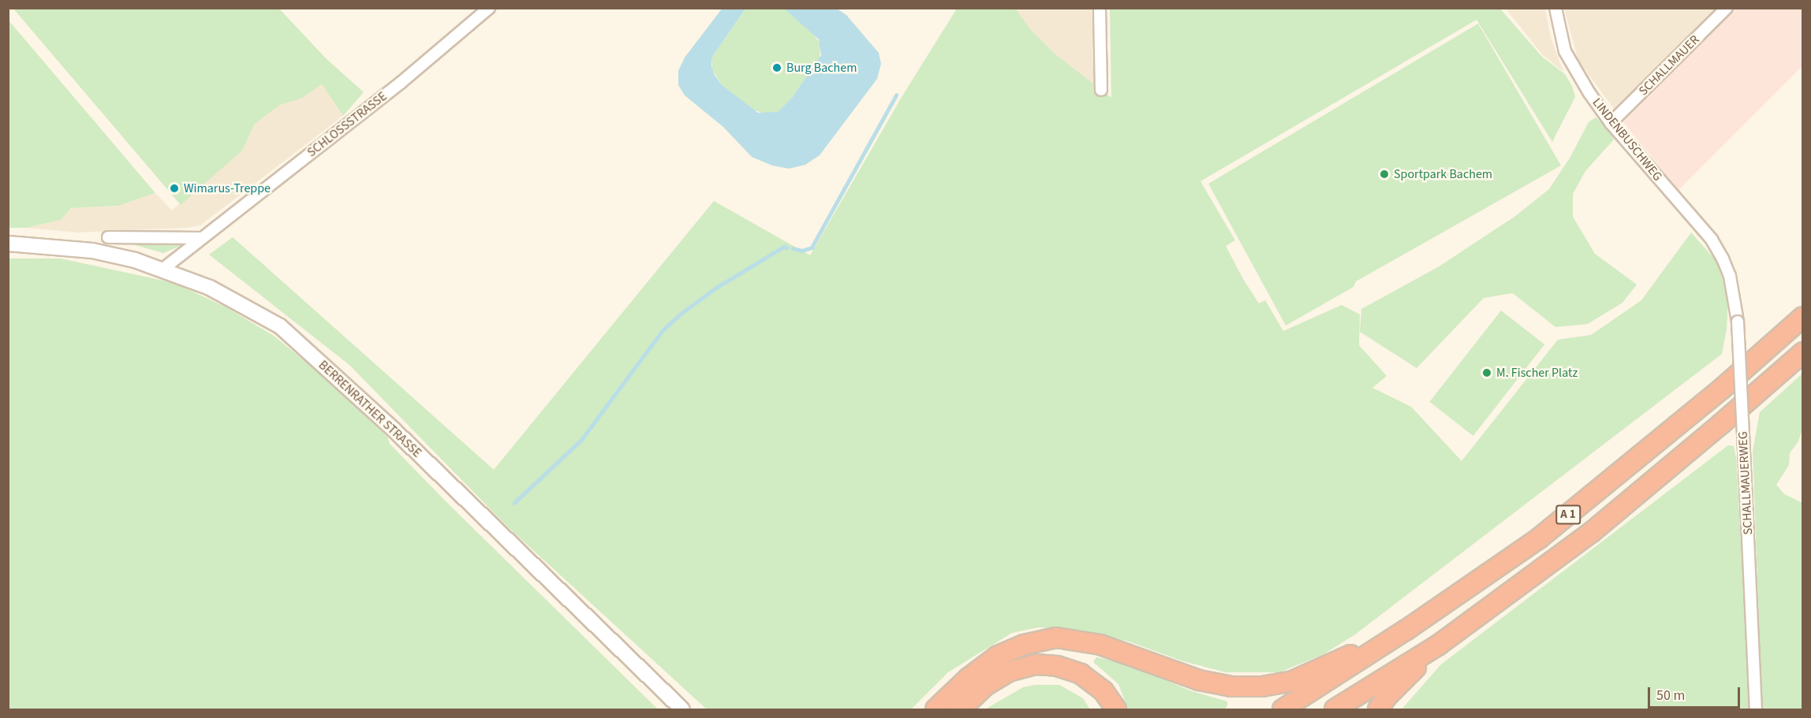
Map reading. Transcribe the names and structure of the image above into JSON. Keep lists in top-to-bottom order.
{
  "streets": {
    "highway": ["A 1"],
    "main road": ["BERRENRATHER STRASSE"],
    "street": [
      "SCHALLMAUER",
      "SCHLOSSSTRASSE",
      "LINDENBUSCHWEG",
      "SCHALLMAUERWEG"
    ]
  },
  "crossings": [
    ["SCHALLMAUER", "LINDENBUSCHWEG"],
    ["SCHLOSSSTRASSE", "BERRENRATHER STRASSE"],
    ["LINDENBUSCHWEG", "SCHALLMAUERWEG"]
  ],
  "places": [
    "Burg Bachem",
    "Sportpark Bachem",
    "Wimarus-Treppe",
    "M. Fischer Platz"
  ],
  "scale_bar": "50 m"
}
